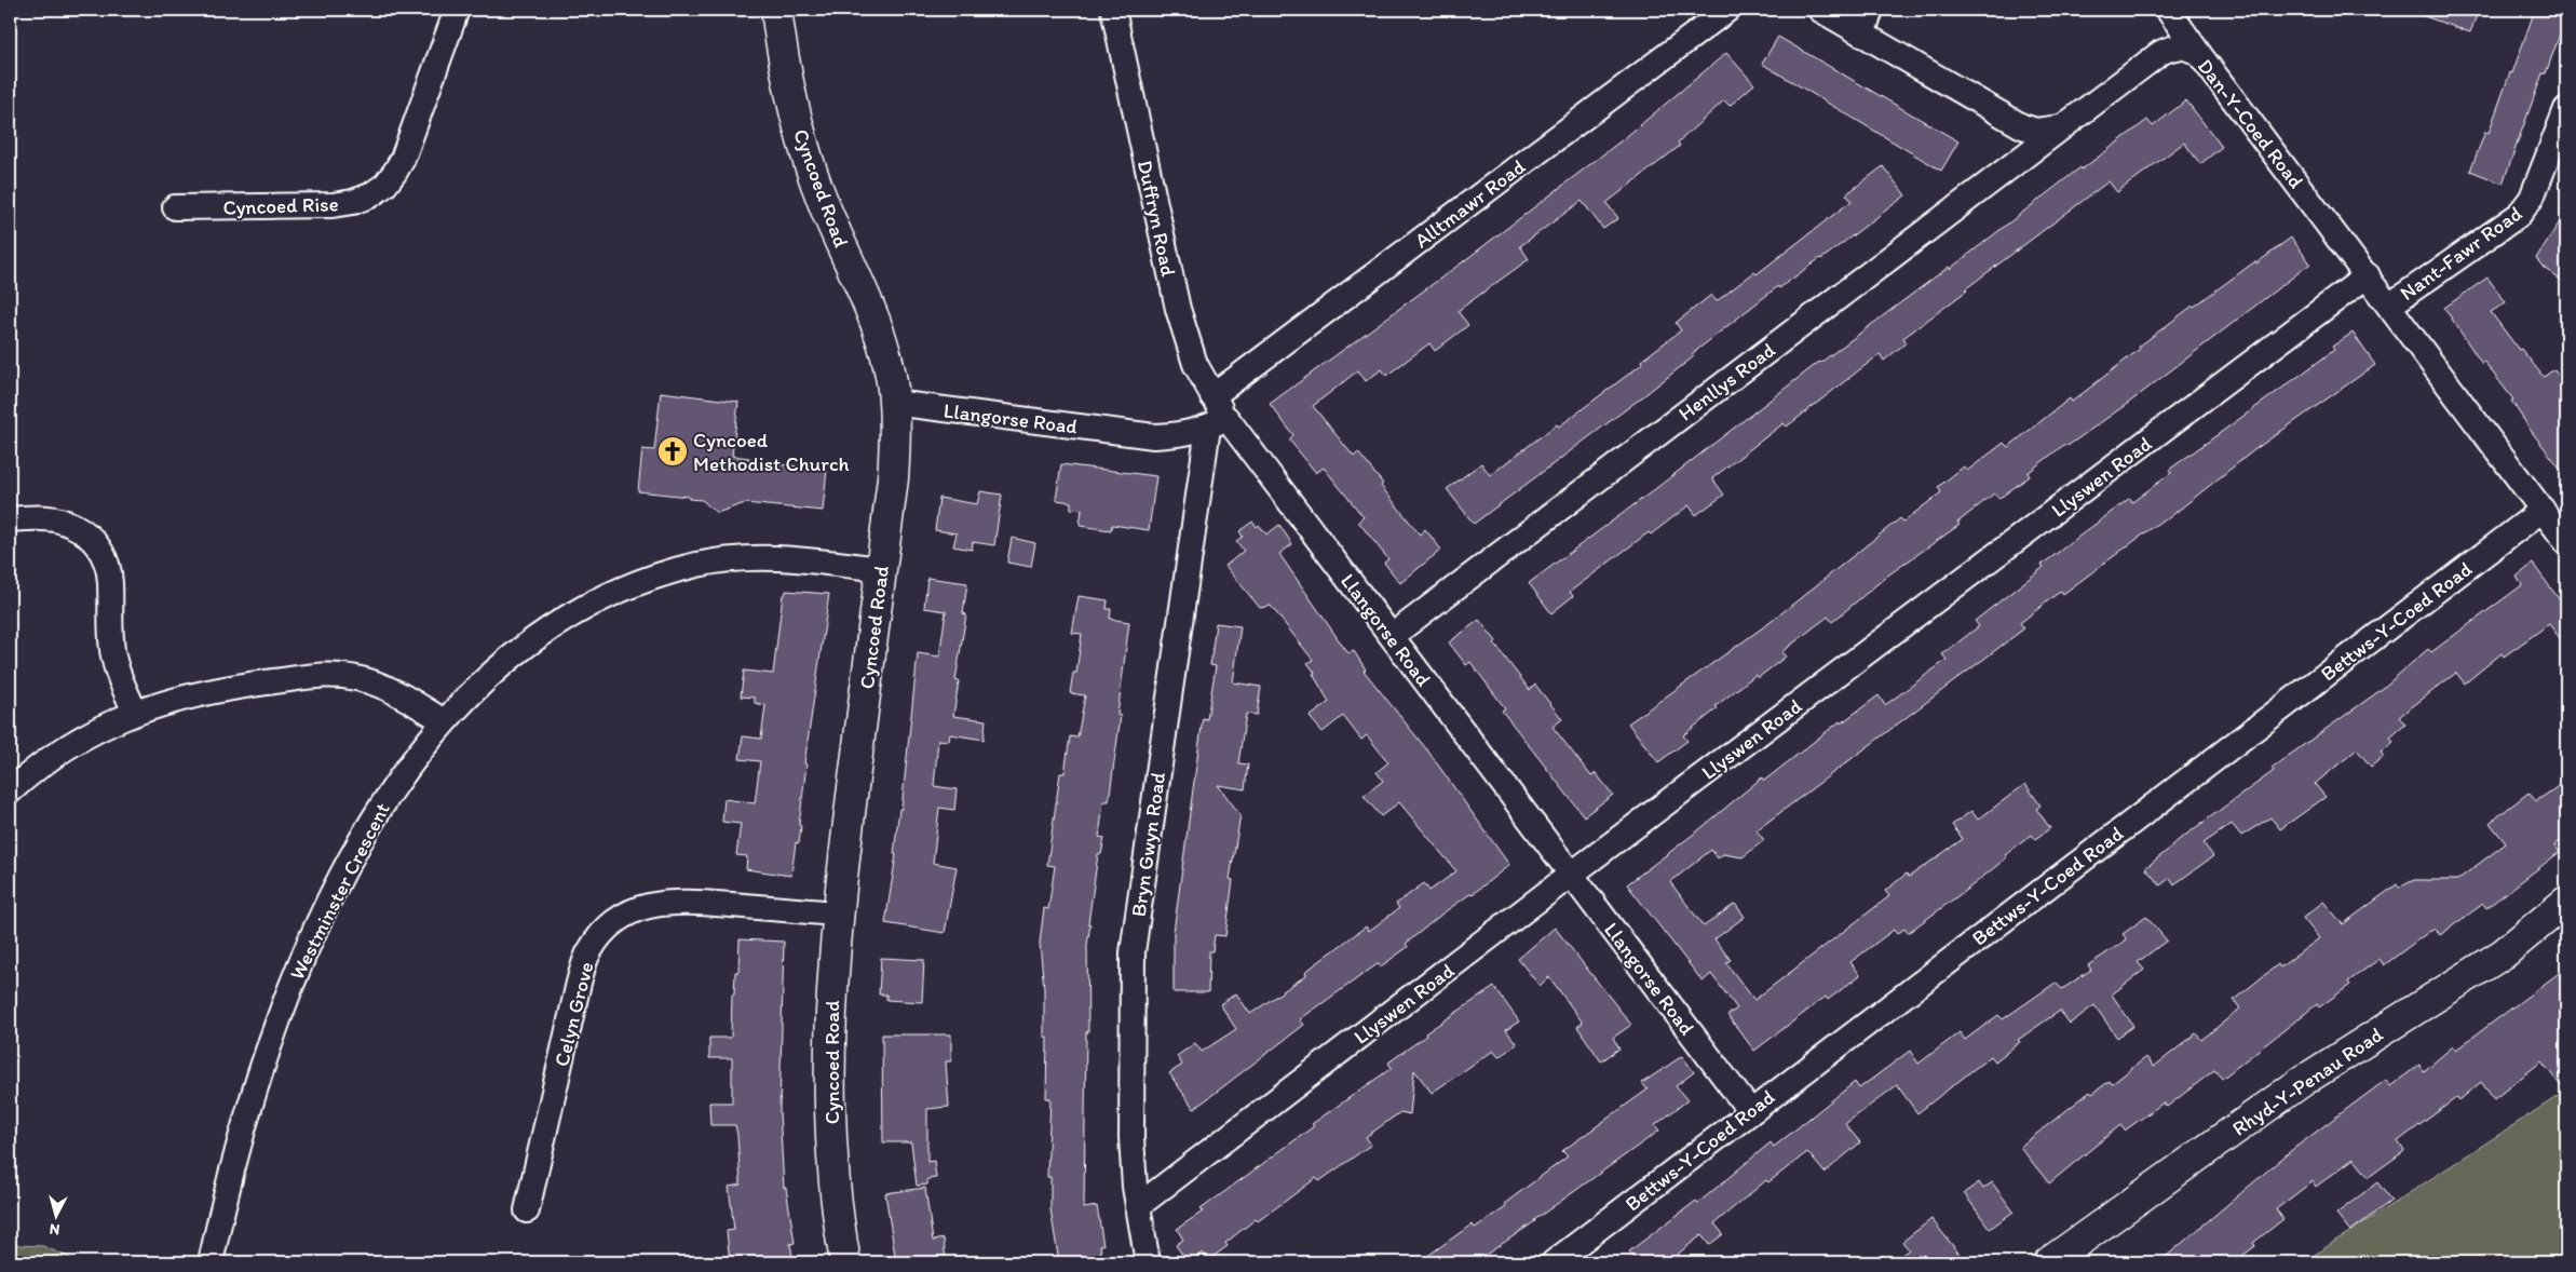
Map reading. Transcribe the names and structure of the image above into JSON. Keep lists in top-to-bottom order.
{
  "streets": {
    "street": [
      "Dan-Y-Coed Road",
      "Cyncoed Road",
      "Alltmawr Road",
      "Cyncoed Rise",
      "Duffryn Road",
      "Nant-Fawr Road",
      "Henllys Road",
      "Llangorse Road",
      "Llyswen Road",
      "Bettws-Y-Coed Road",
      "Bryn Gwyn Road",
      "Westminster Crescent",
      "Celyn Grove",
      "Rhyd-Y-Penau Road"
    ]
  },
  "crossings": [
    ["Dan-Y-Coed Road", "Nant-Fawr Road"],
    ["Dan-Y-Coed Road", "Henllys Road"],
    ["Dan-Y-Coed Road", "Llyswen Road"],
    ["Dan-Y-Coed Road", "Bettws-Y-Coed Road"],
    ["Cyncoed Road", "Llangorse Road"],
    ["Cyncoed Road", "Westminster Crescent"],
    ["Cyncoed Road", "Celyn Grove"],
    ["Alltmawr Road", "Duffryn Road"],
    ["Duffryn Road", "Llangorse Road"],
    ["Duffryn Road", "Bryn Gwyn Road"],
    ["Henllys Road", "Llangorse Road"],
    ["Llangorse Road", "Llyswen Road"],
    ["Llangorse Road", "Bettws-Y-Coed Road"],
    ["Llangorse Road", "Bryn Gwyn Road"],
    ["Llyswen Road", "Bryn Gwyn Road"]
  ],
  "places": {
    "church": ["Cyncoed Methodist Church"]
  },
  "north": "bottom"
}
